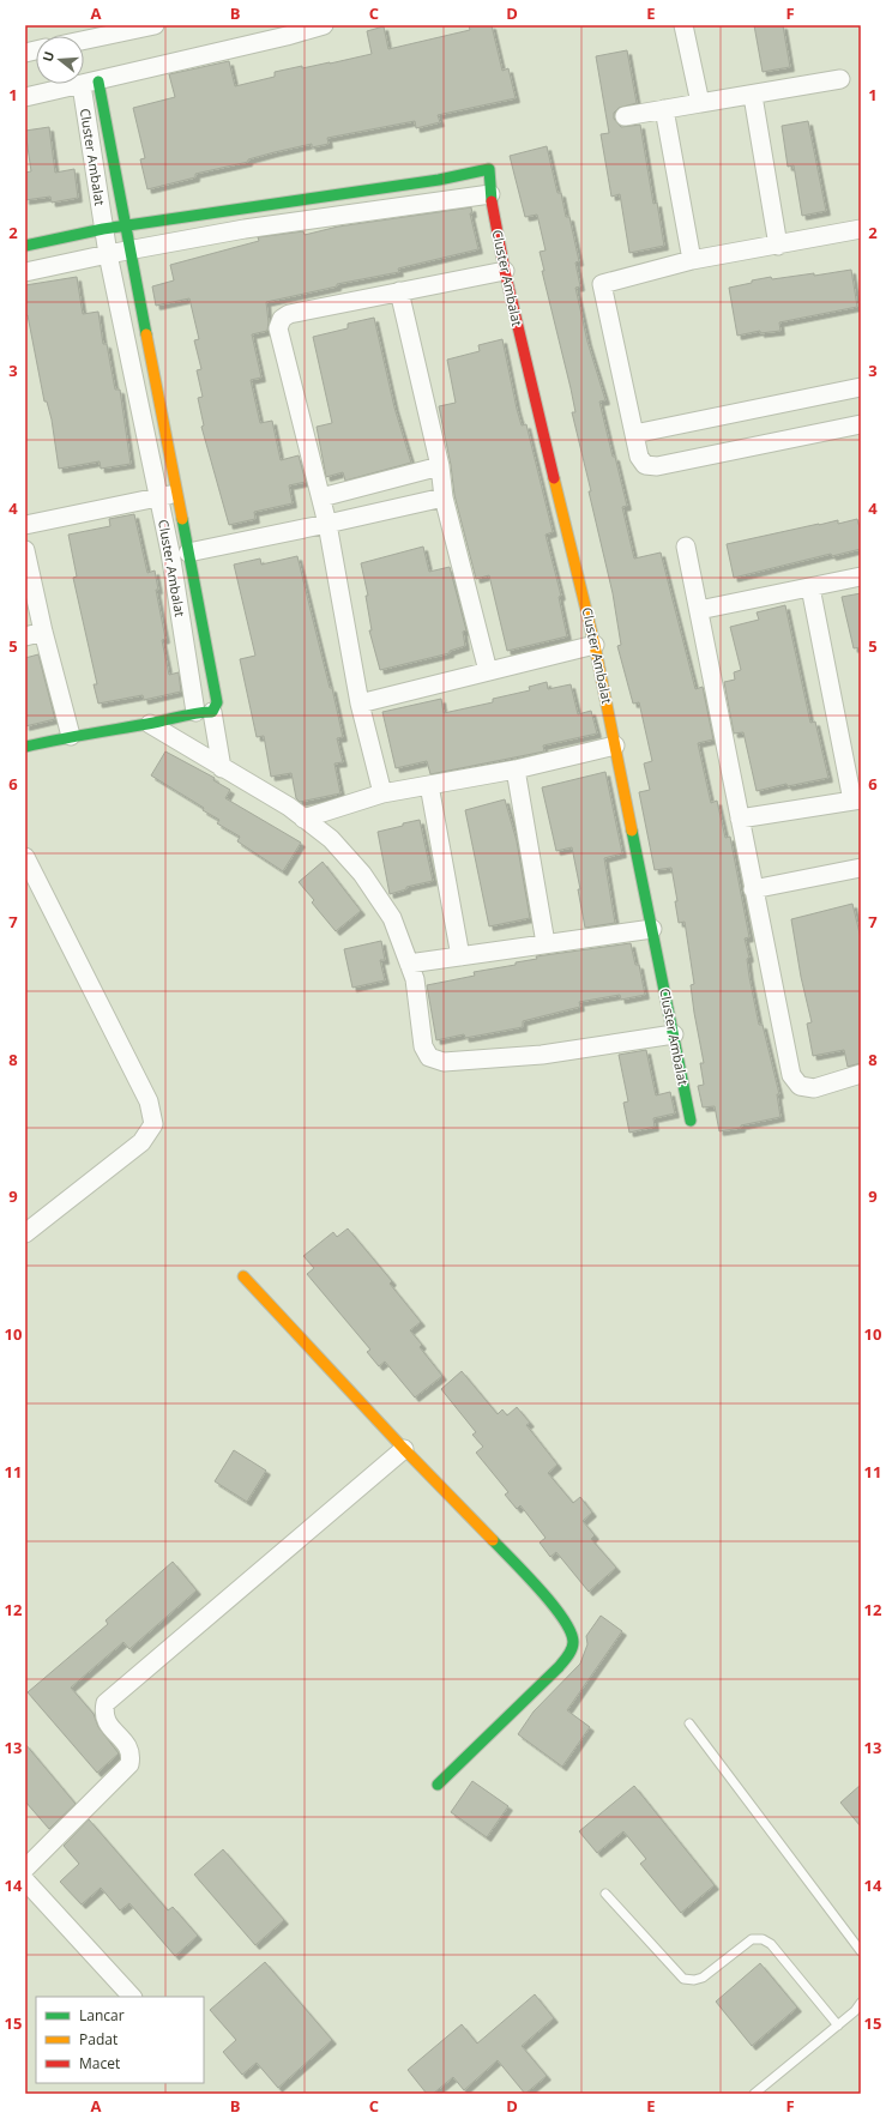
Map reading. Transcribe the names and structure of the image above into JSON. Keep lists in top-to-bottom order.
{
  "streets": {
    "street": ["Cluster Ambalat"]
  },
  "legend": ["Lancar", "Padat", "Macet"],
  "north": "left",
  "grid": {
    "columns": [
      "A",
      "B",
      "C",
      "D",
      "E",
      "F"
    ],
    "rows": [
      "1",
      "2",
      "3",
      "4",
      "5",
      "6",
      "7",
      "8",
      "9",
      "10",
      "11",
      "12",
      "13",
      "14",
      "15"
    ]
  }
}
